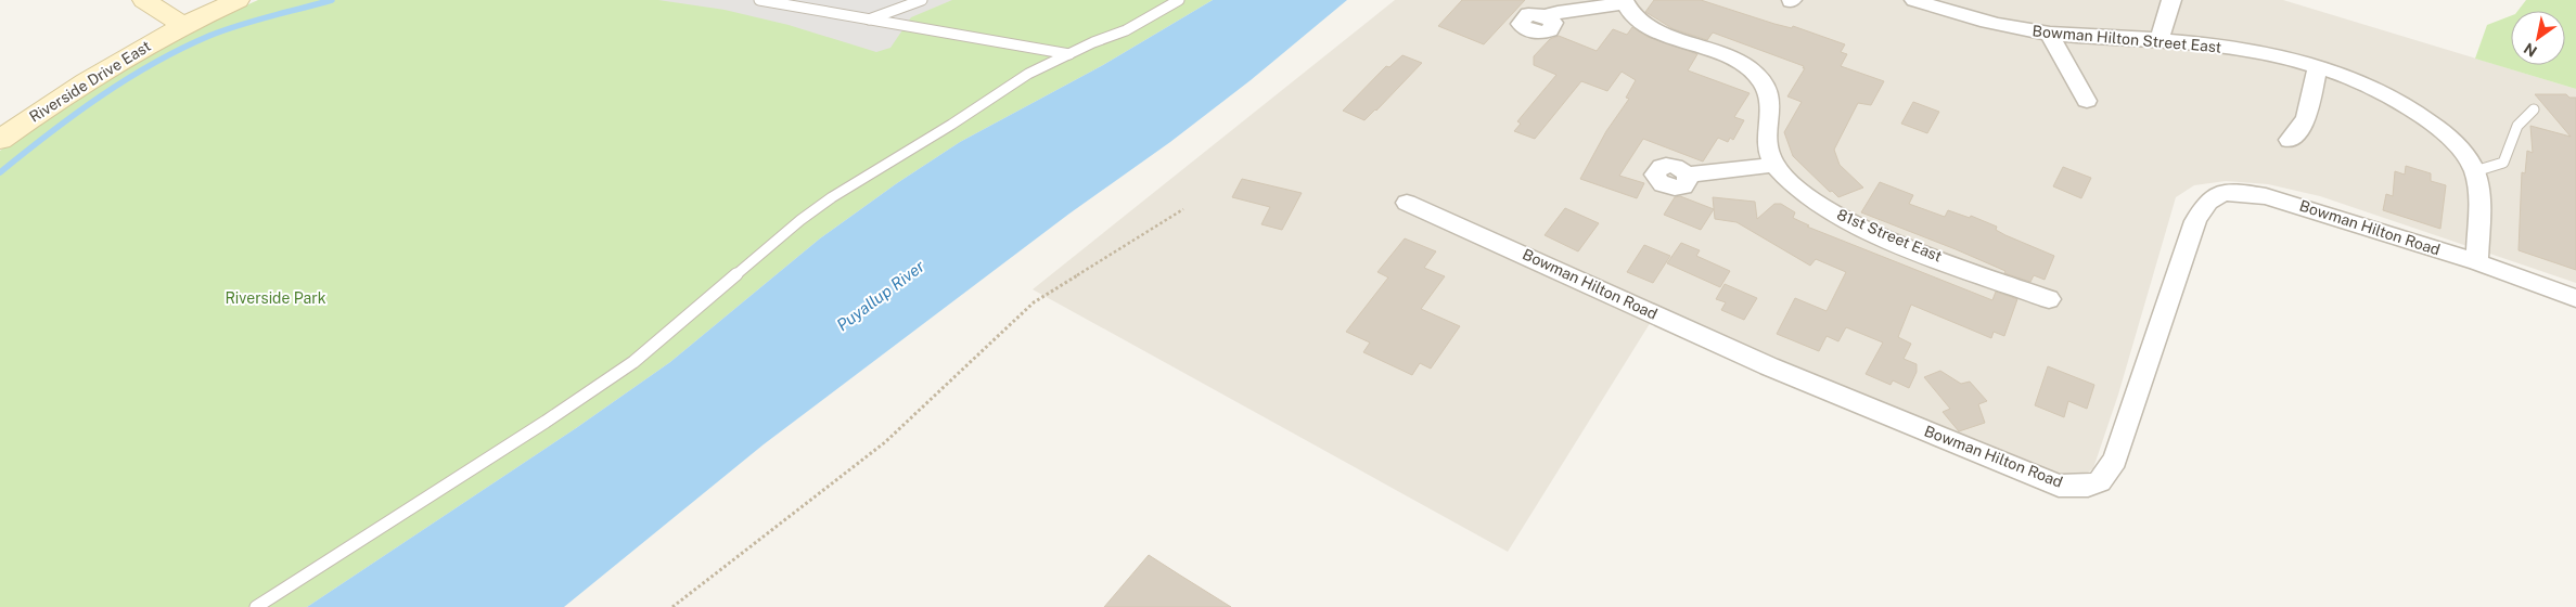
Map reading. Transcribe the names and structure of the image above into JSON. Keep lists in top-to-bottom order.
{
  "streets": {
    "street": [
      "Bowman Hilton Street East",
      "Riverside Drive East",
      "Bowman Hilton Road",
      "81st Street East"
    ]
  },
  "water": ["Puyallup River"],
  "parks": ["Riverside Park"],
  "north": "bottom left"
}
